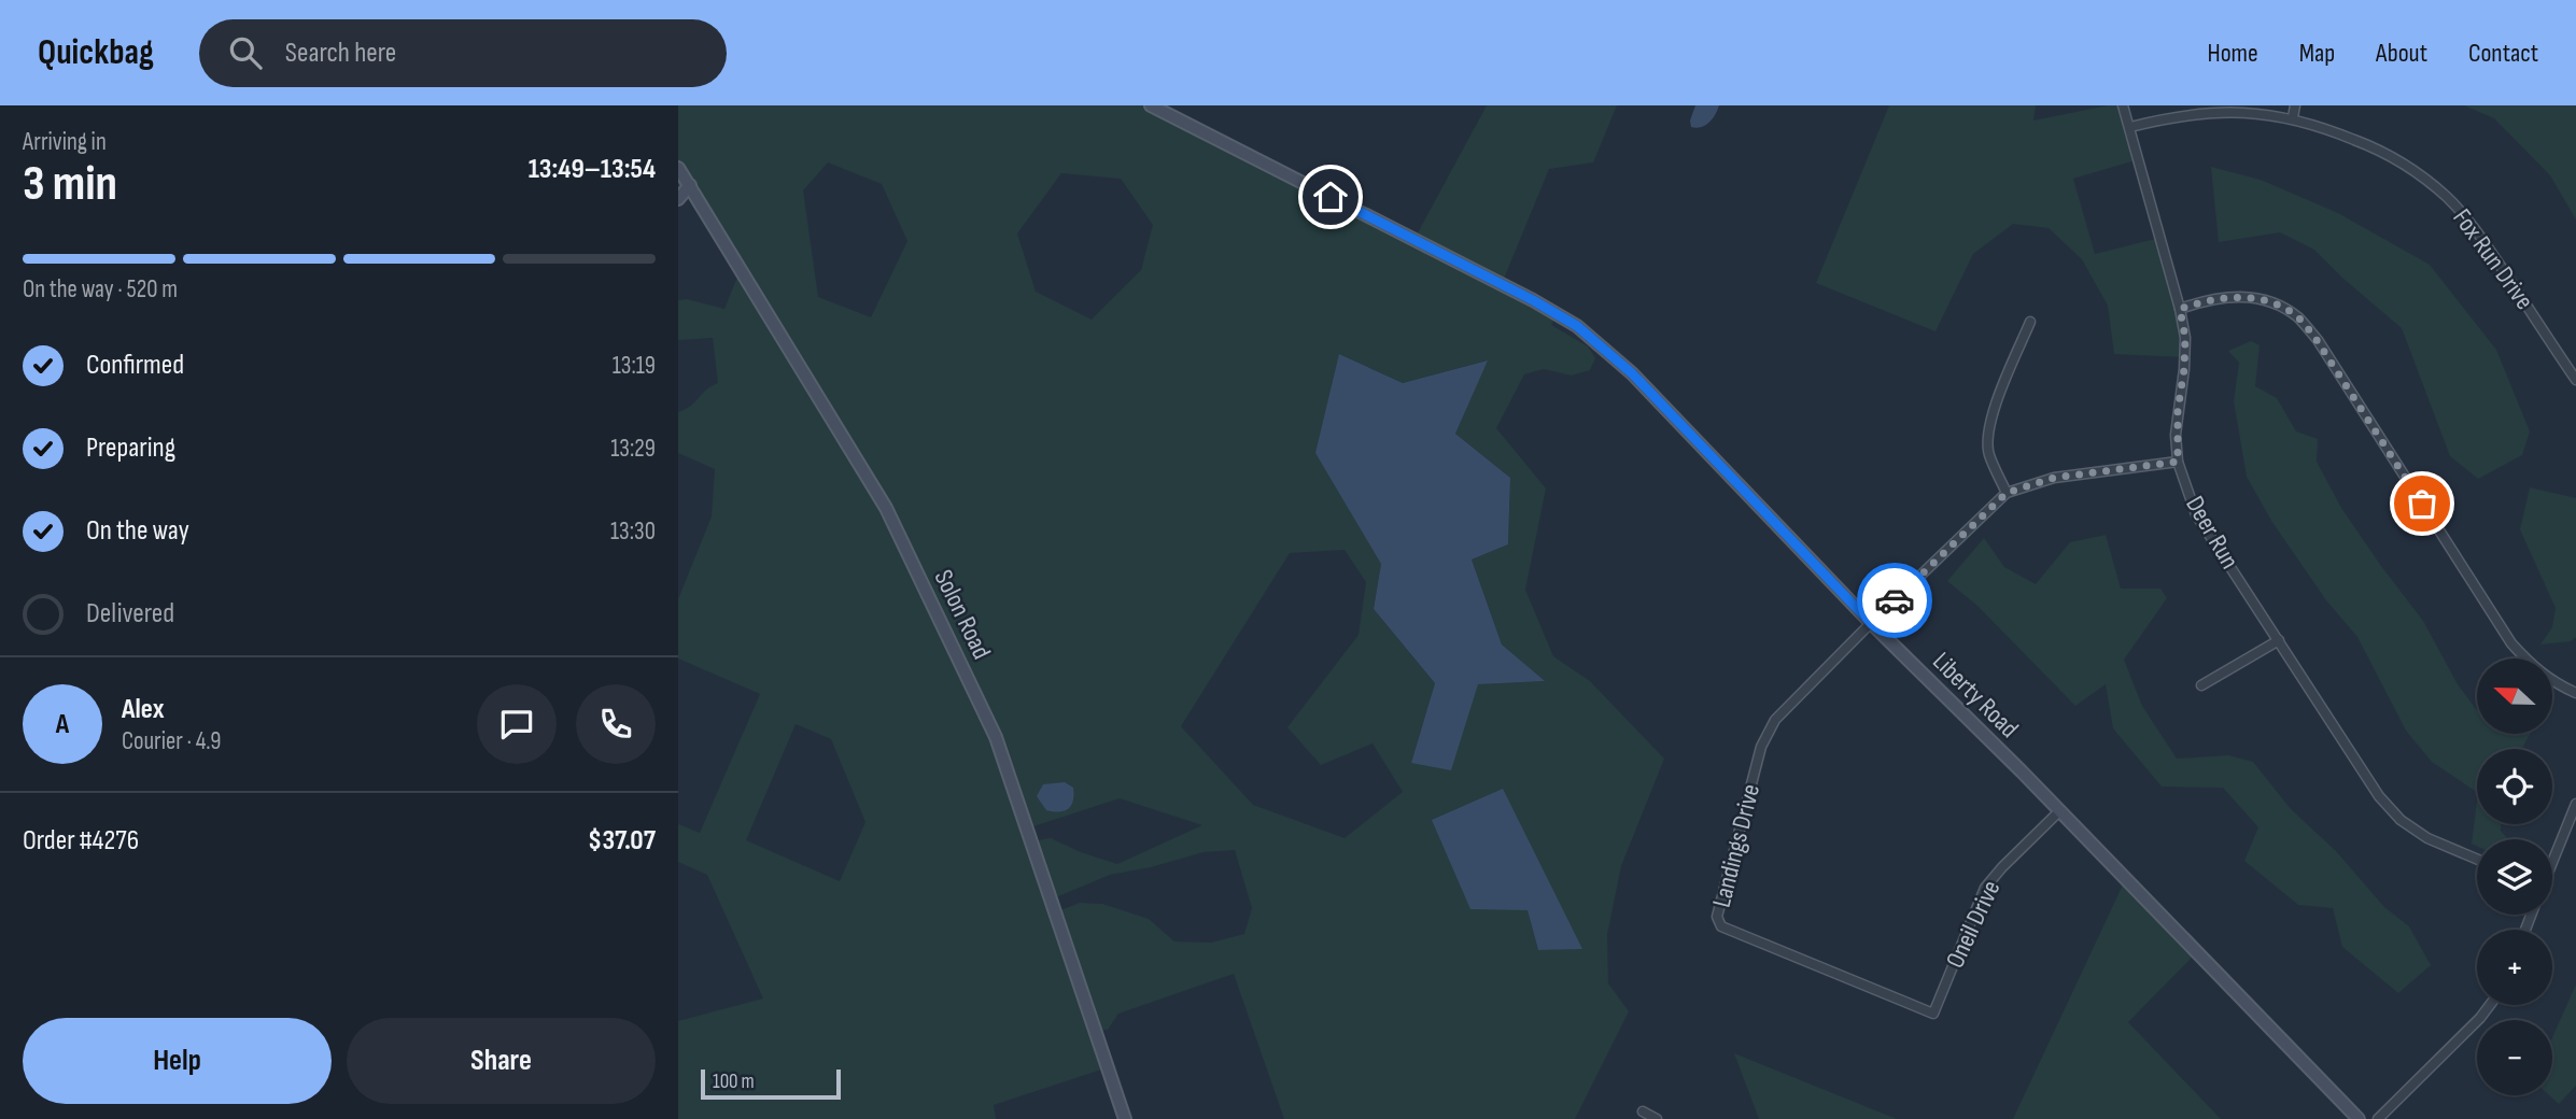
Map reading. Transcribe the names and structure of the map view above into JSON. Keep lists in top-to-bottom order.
{
  "streets": {
    "street": [
      "Fox Run Drive",
      "Deer Run",
      "Solon Road",
      "Liberty Road",
      "Landings Drive",
      "Oneil Drive"
    ]
  },
  "crossings": [
    ["Fox Run Drive", "Deer Run"],
    ["Liberty Road", "Landings Drive"],
    ["Liberty Road", "Oneil Drive"],
    ["Landings Drive", "Oneil Drive"]
  ],
  "scale_bar": "100 m",
  "north": "left",
  "page": {
    "header": "Quickbag",
    "search": "Search here",
    "nav": [
      "Home",
      "Map",
      "About",
      "Contact"
    ],
    "heading": ["3 min", "Arriving in", "13:49–13:54"],
    "panel": [
      "Alex",
      "Courier · 4.9",
      "Order #4276",
      "$37.07"
    ],
    "bar": "On the way · 520 m",
    "list": [
      ["Confirmed", "13:19"],
      ["Preparing", "13:29"],
      ["On the way", "13:30"],
      "Delivered"
    ],
    "map_buttons": ["+", "−"],
    "round": "A",
    "buttons": ["Help", "Share"],
    "scale": "100 m"
  }
}
